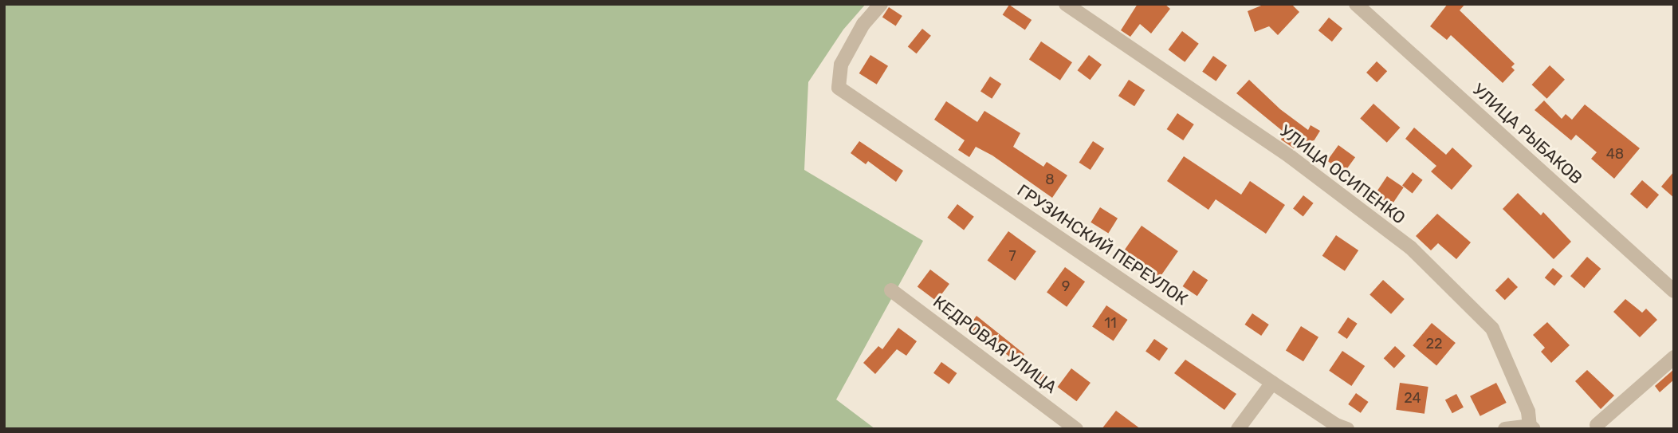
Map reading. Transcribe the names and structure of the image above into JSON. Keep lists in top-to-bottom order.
{
  "streets": {
    "street": [
      "УЛИЦА РЫБАКОВ",
      "УЛИЦА ОСИПЕНКО",
      "ГРУЗИНСКИЙ ПЕРЕУЛОК",
      "КЕДРОВАЯ УЛИЦА"
    ]
  },
  "house_numbers": [
    "48",
    "8",
    "7",
    "9",
    "11",
    "22",
    "24"
  ]
}
